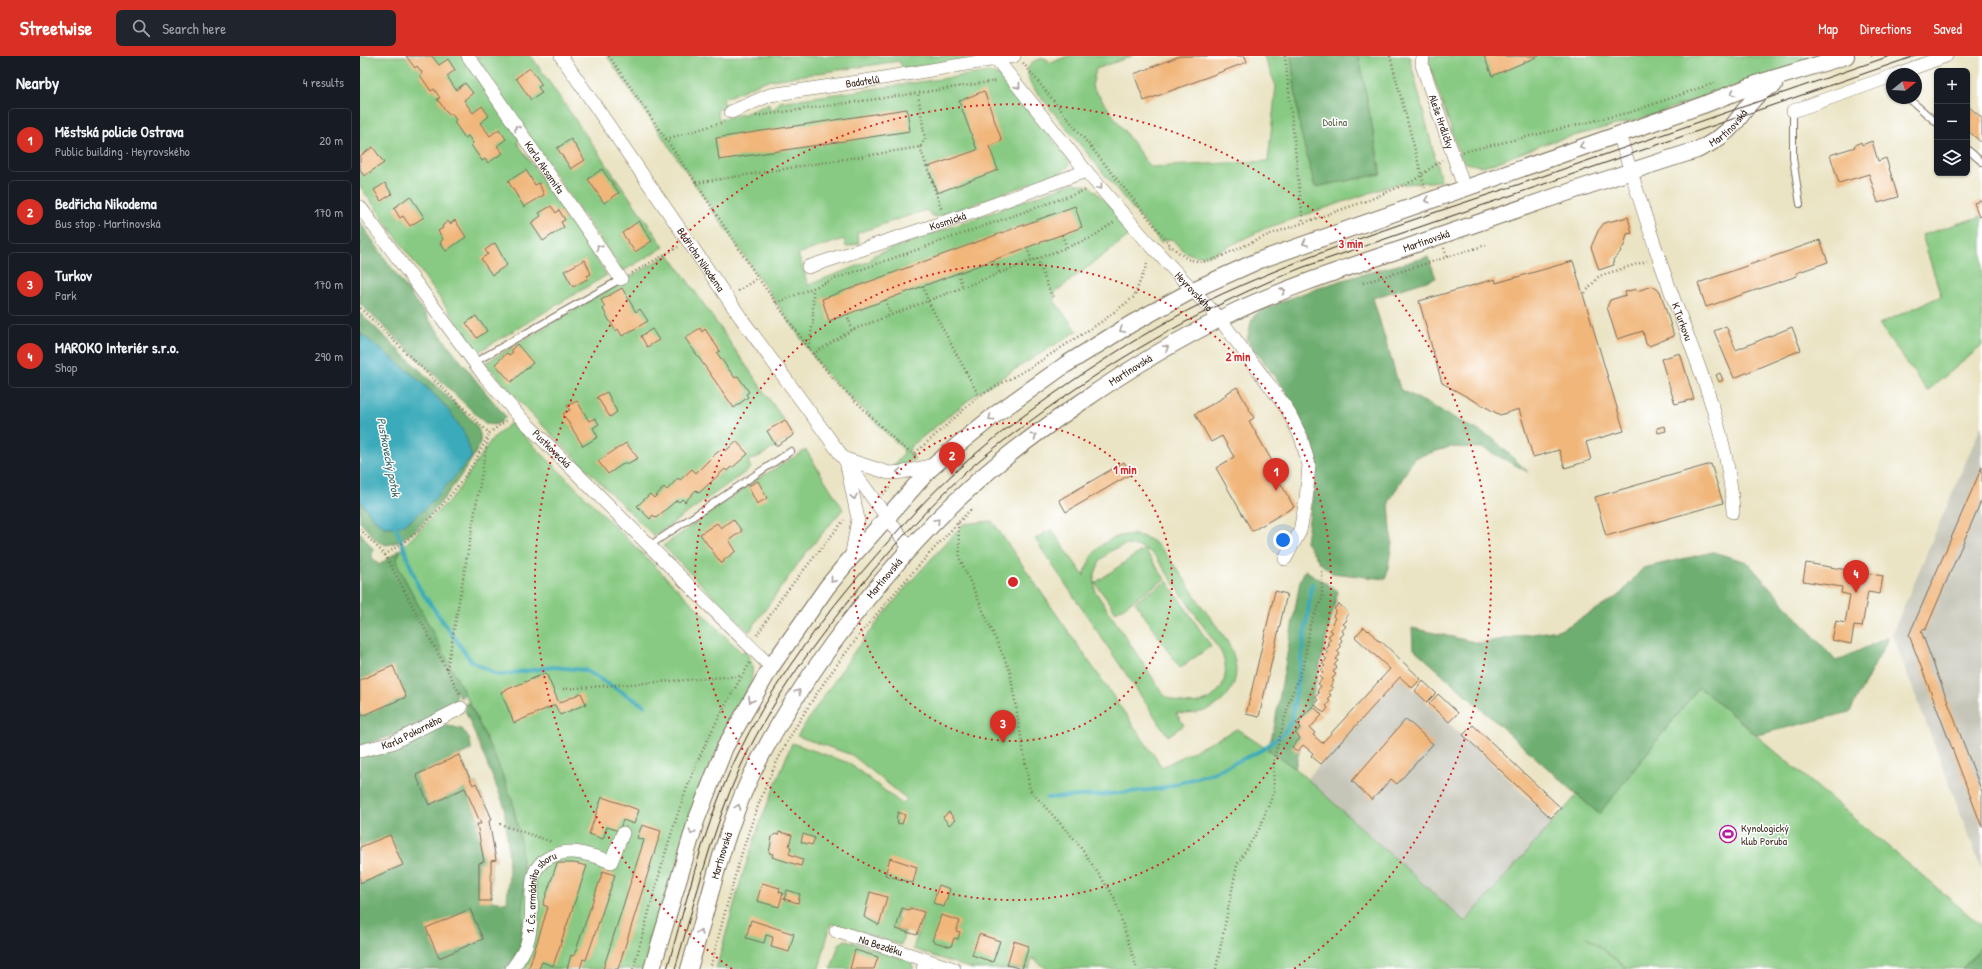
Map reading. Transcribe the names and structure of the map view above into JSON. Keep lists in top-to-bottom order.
{
  "streets": {
    "street": [
      "Badatelů",
      "Aleše Hrdličky",
      "Martinovská",
      "Karla Aksamita",
      "Kosmická",
      "Bedřicha Nikodema",
      "Heyrovského",
      "K Turkovu",
      "Pustkovecká",
      "Karla Pokorného",
      "1. Čs. armádního sboru",
      "Na Bezděku"
    ]
  },
  "crossings": [
    ["Badatelů", "Heyrovského"],
    ["Aleše Hrdličky", "Martinovská"],
    ["Martinovská", "Bedřicha Nikodema"],
    ["Martinovská", "Heyrovského"],
    ["Martinovská", "K Turkovu"],
    ["Martinovská", "Pustkovecká"],
    ["Kosmická", "Heyrovského"]
  ],
  "one_way": ["Karla Aksamita", "Heyrovského"],
  "water": ["Pustkovecký potok"],
  "parks": ["Dolina"],
  "places": {
    "sports": ["Kynologický klub Poruba"]
  },
  "north": "right",
  "page": {
    "header": "Streetwise",
    "search": "Search here",
    "nav": ["Map", "Directions", "Saved"],
    "heading": ["Nearby", "4 results"],
    "map_buttons": ["+", "−"],
    "list": [
      {
        "mark": "1",
        "name": "Městská policie Ostrava",
        "note": "Public building · Heyrovského",
        "value": "20 m"
      },
      {
        "mark": "2",
        "name": "Bedřicha Nikodema",
        "note": "Bus stop · Martinovská",
        "value": "170 m"
      },
      {
        "mark": "3",
        "name": "Turkov",
        "note": "Park",
        "value": "170 m"
      },
      {
        "mark": "4",
        "name": "MAROKO Interiér s.r.o.",
        "note": "Shop",
        "value": "290 m"
      }
    ],
    "pins": [
      "2",
      "1",
      "4",
      "3"
    ]
  },
  "rings": ["3 min", "2 min", "1 min"]
}
